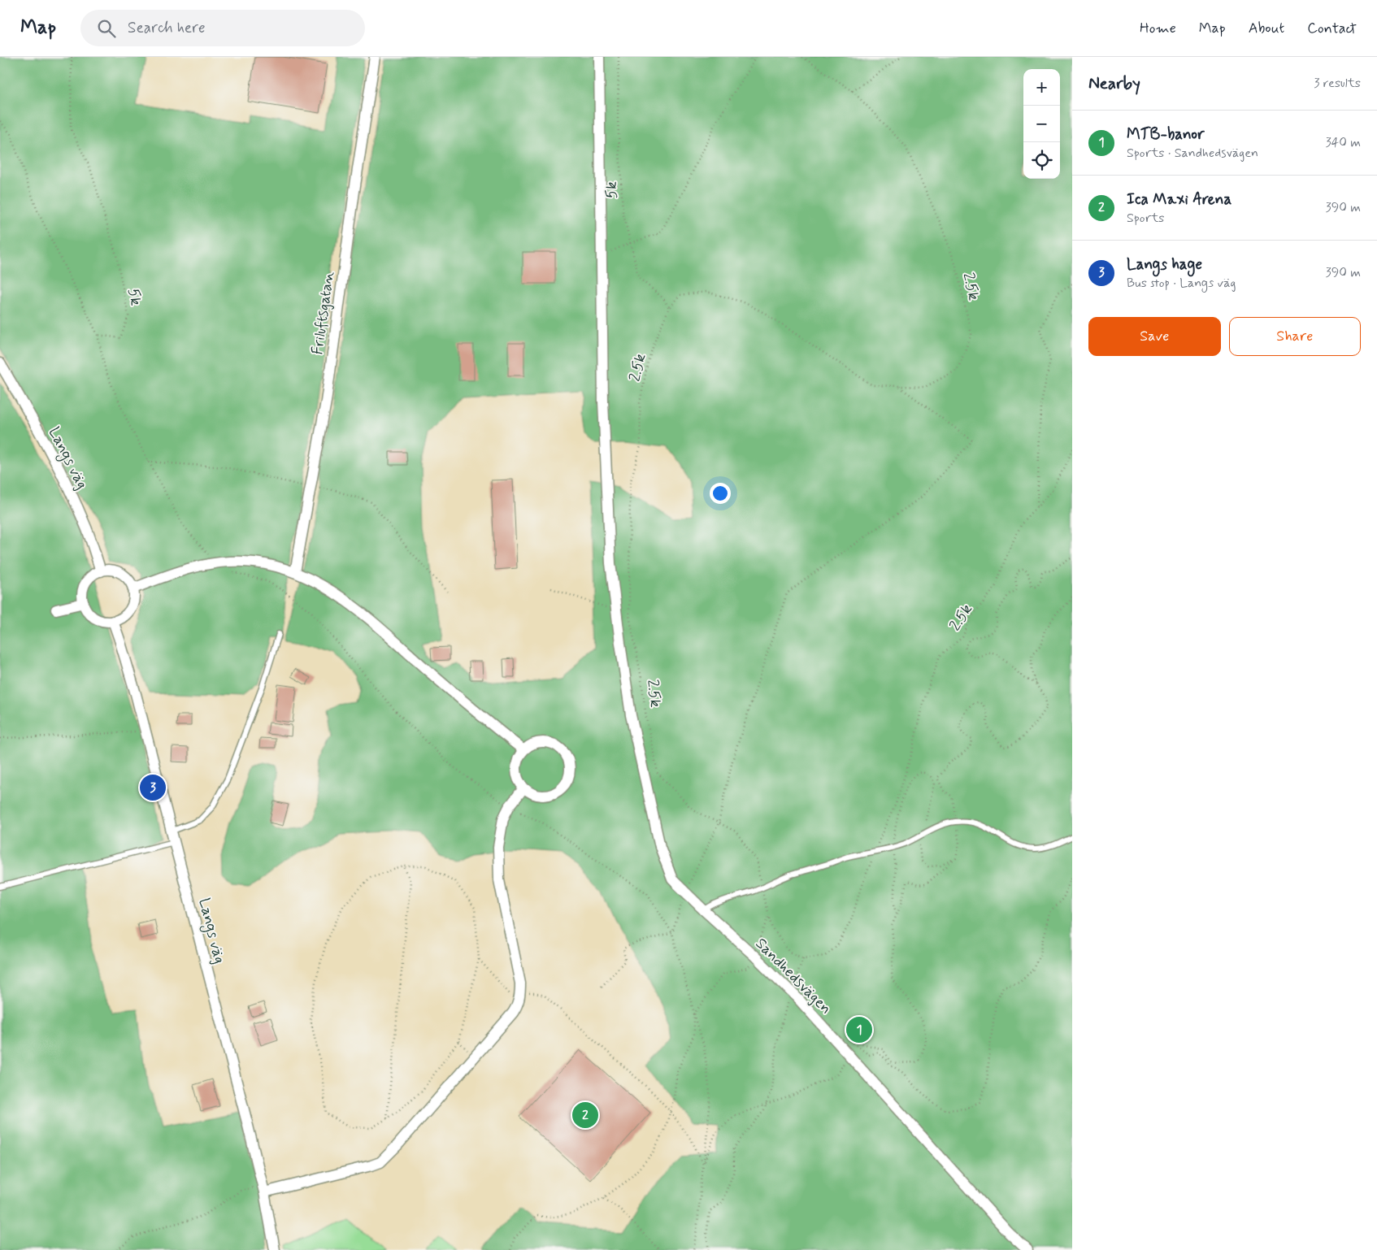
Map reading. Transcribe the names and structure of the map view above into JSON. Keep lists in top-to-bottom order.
{
  "streets": {
    "street": ["Friluftsgatan", "Langs väg", "Sandhedsvägen"],
    "path": ["5k", "2.5k"]
  },
  "crossings": [
    ["5k", "2.5k"]
  ],
  "page": {
    "header": "Map",
    "search": "Search here",
    "nav": [
      "Home",
      "Map",
      "About",
      "Contact"
    ],
    "heading": ["Nearby", "3 results"],
    "map_buttons": ["+", "−"],
    "list": [
      {
        "mark": "1",
        "name": "MTB-banor",
        "note": "Sports · Sandhedsvägen",
        "value": "340 m"
      },
      {
        "mark": "2",
        "name": "Ica Maxi Arena",
        "note": "Sports",
        "value": "390 m"
      },
      {
        "mark": "3",
        "name": "Langs hage",
        "note": "Bus stop · Langs väg",
        "value": "390 m"
      }
    ],
    "buttons": ["Save", "Share"],
    "pins": ["3", "1", "2"]
  }
}
